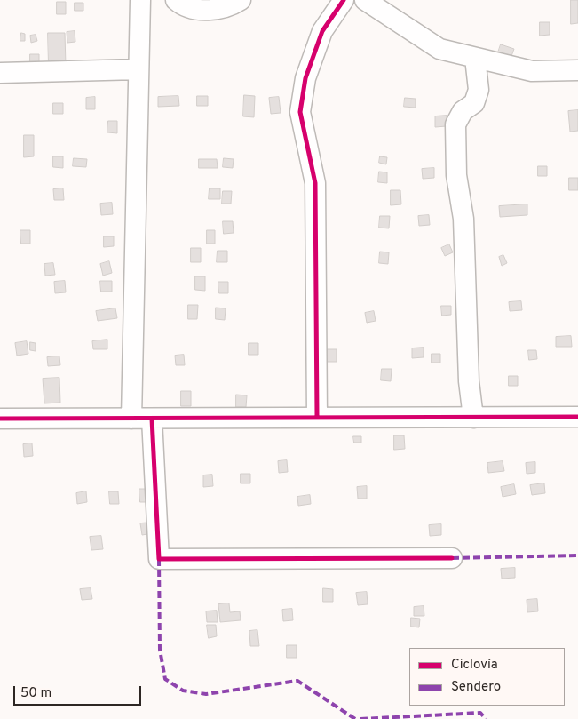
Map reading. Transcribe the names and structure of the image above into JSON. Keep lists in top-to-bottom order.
{
  "legend": ["Ciclovía", "Sendero"],
  "scale_bar": "50 m"
}
